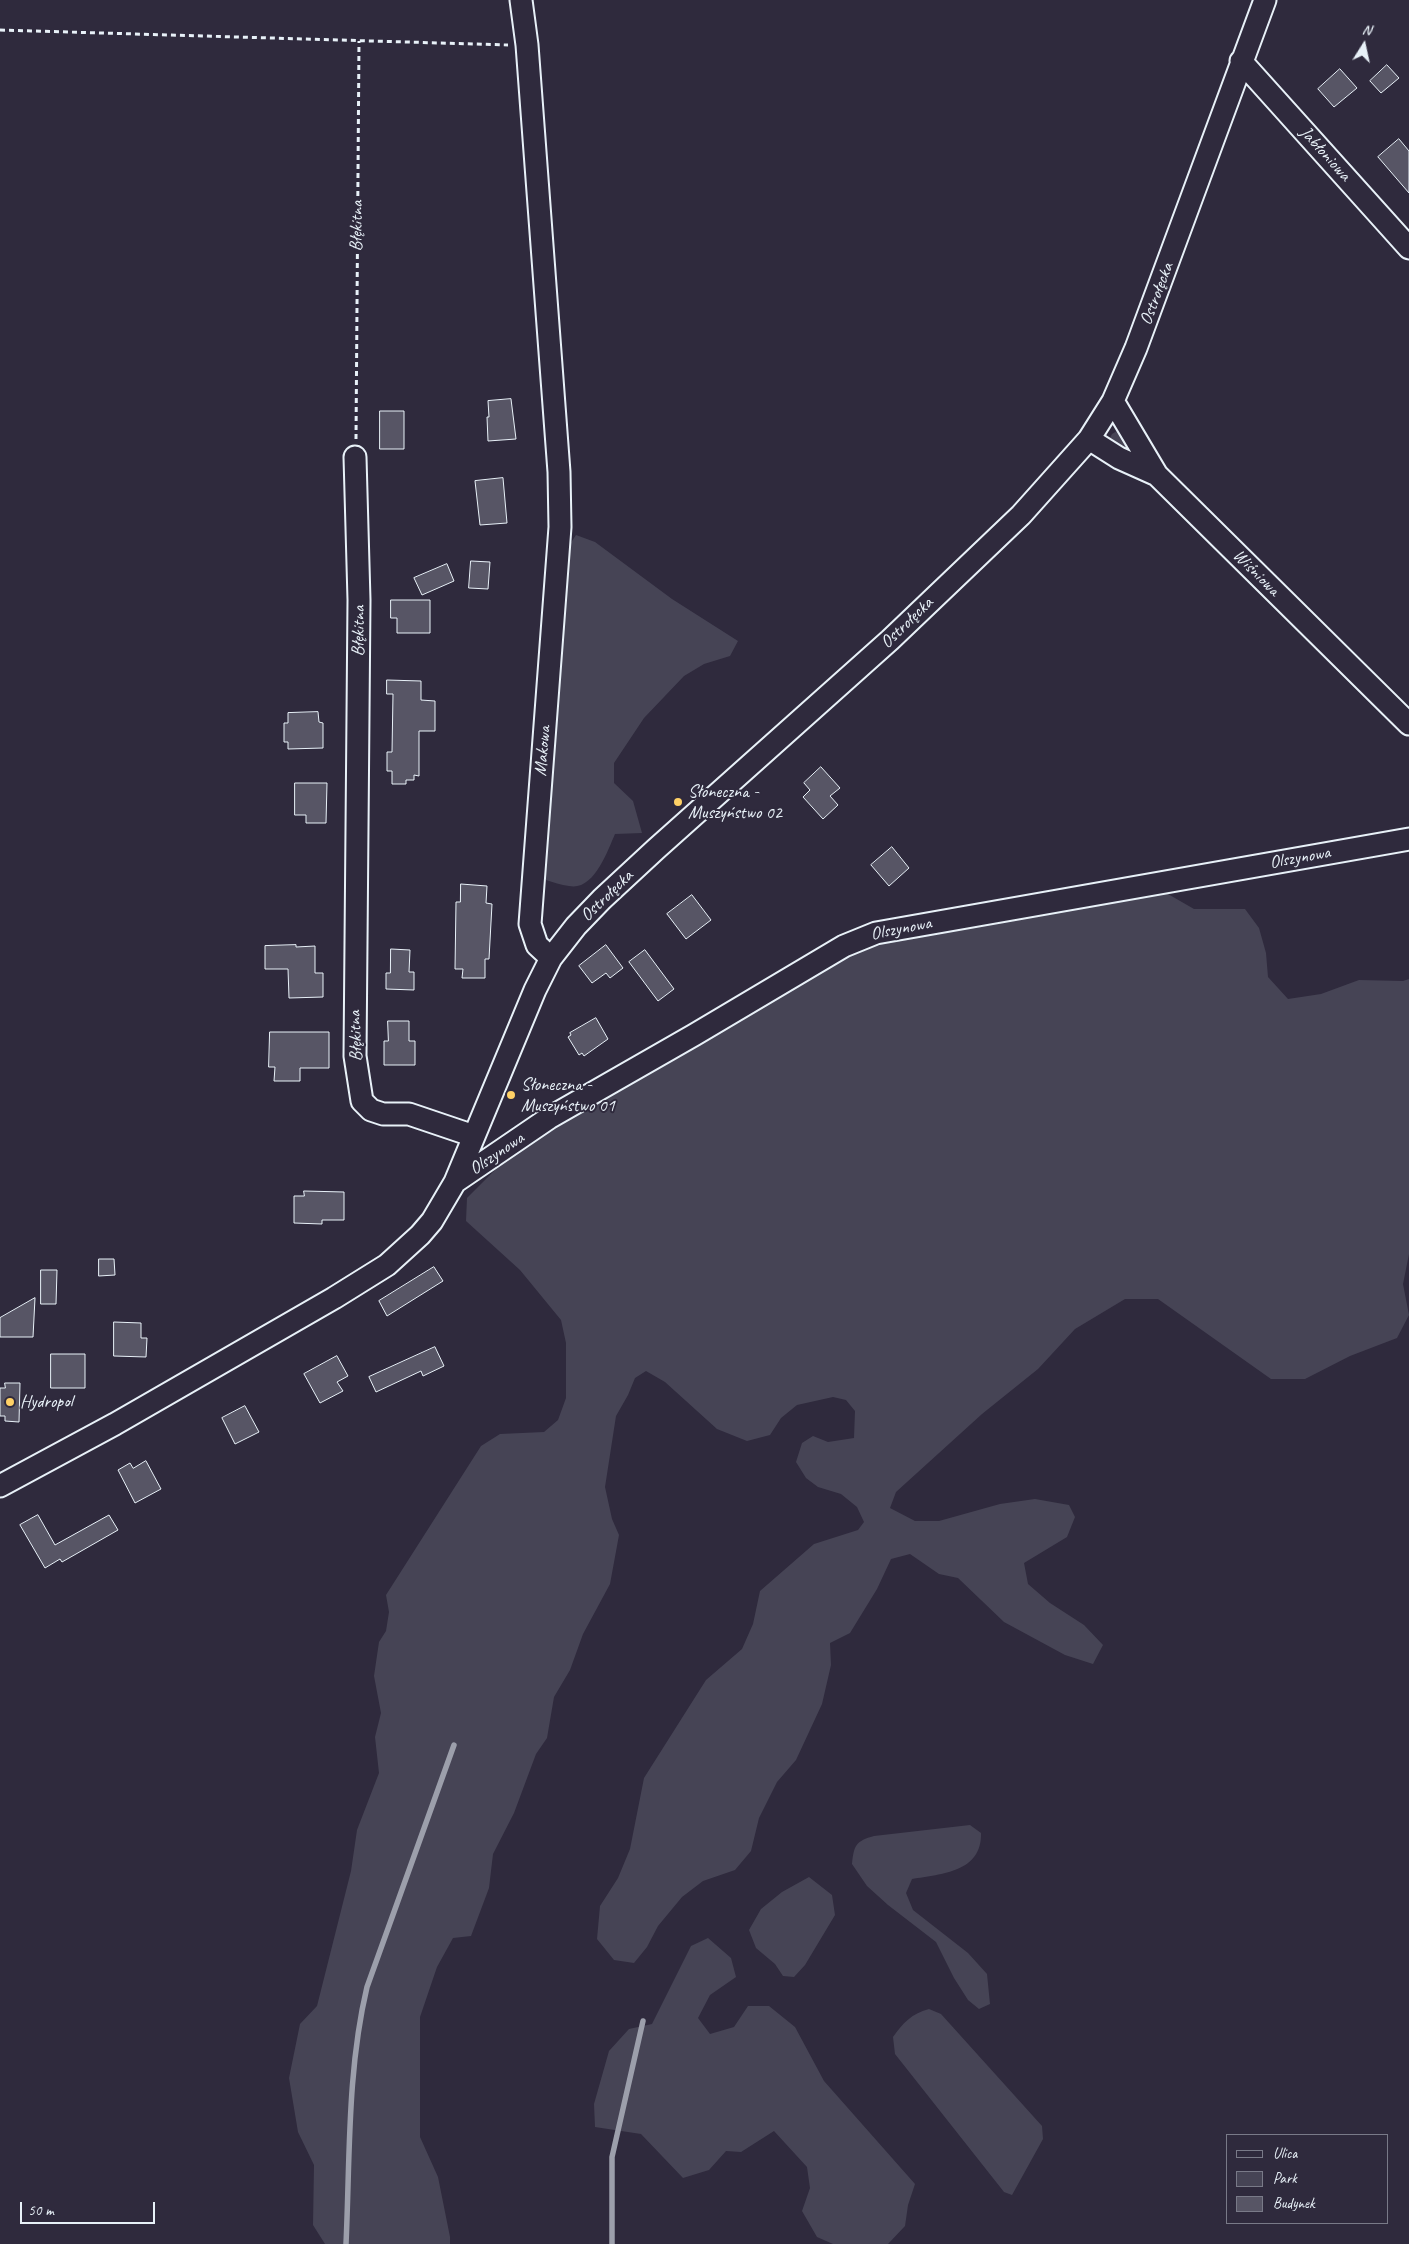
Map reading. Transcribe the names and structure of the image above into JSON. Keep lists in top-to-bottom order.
{
  "streets": {
    "street": [
      "Jabłoniowa",
      "Błękitna",
      "Ostrołęcka",
      "Wiśniowa",
      "Makowa",
      "Olszynowa"
    ]
  },
  "crossings": [
    ["Jabłoniowa", "Ostrołęcka"],
    ["Błękitna", "Ostrołęcka"],
    ["Ostrołęcka", "Wiśniowa"],
    ["Ostrołęcka", "Makowa"],
    ["Ostrołęcka", "Olszynowa"]
  ],
  "places": ["Słoneczna - Muszyństwo 02", "Słoneczna - Muszyństwo 01", "Hydropol"],
  "legend": ["Ulica", "Park", "Budynek"],
  "scale_bar": "50 m",
  "north": "top"
}
